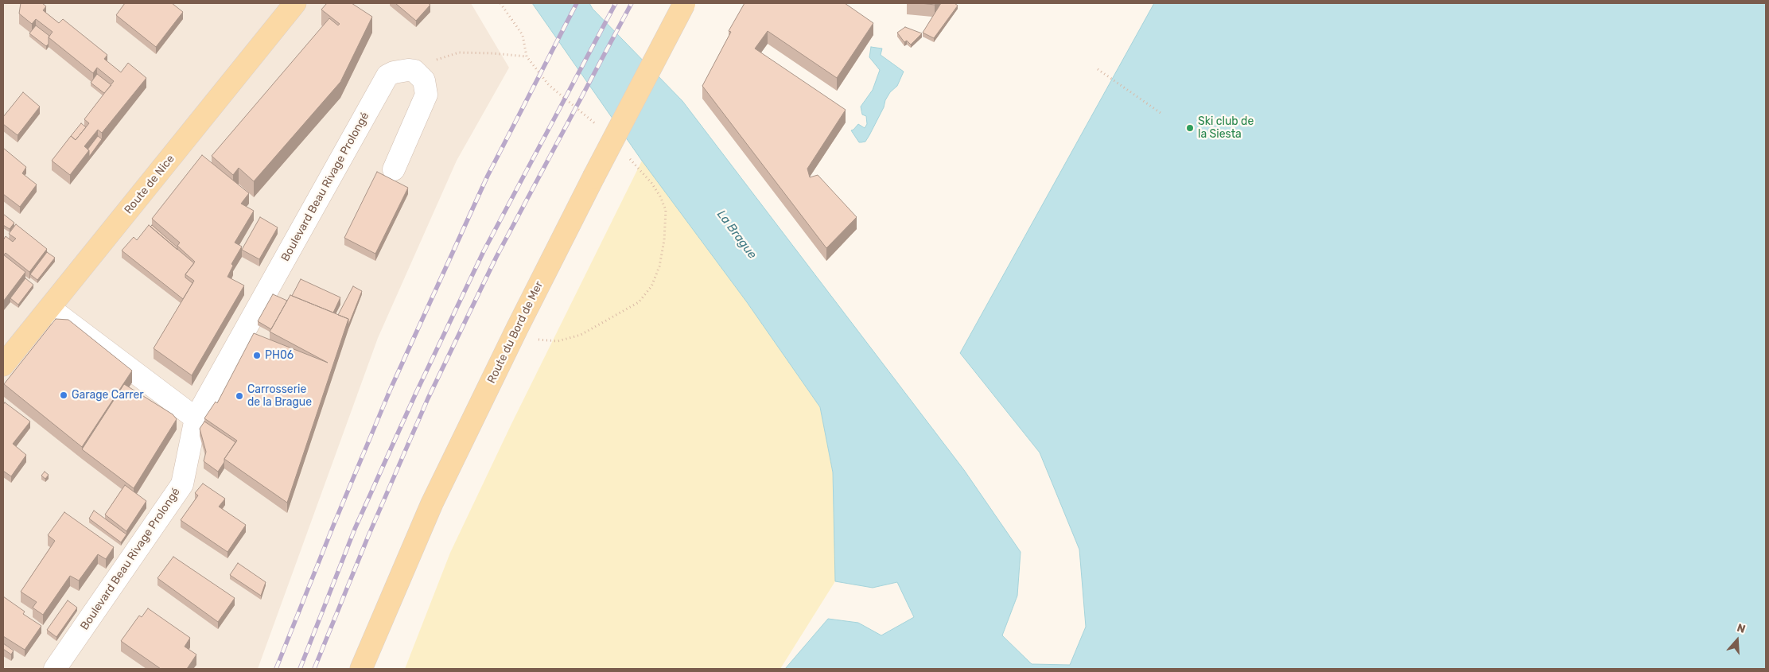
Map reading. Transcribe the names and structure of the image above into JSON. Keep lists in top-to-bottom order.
{
  "streets": {
    "main road": ["Route de Nice", "Route du Bord de Mer"],
    "street": ["Boulevard Beau Rivage Prolongé"]
  },
  "water": ["La Brague"],
  "places": [
    "Ski club de la Siesta",
    "PH06",
    "Garage Carrer",
    "Carrosserie de la Brague"
  ],
  "north": "top"
}
